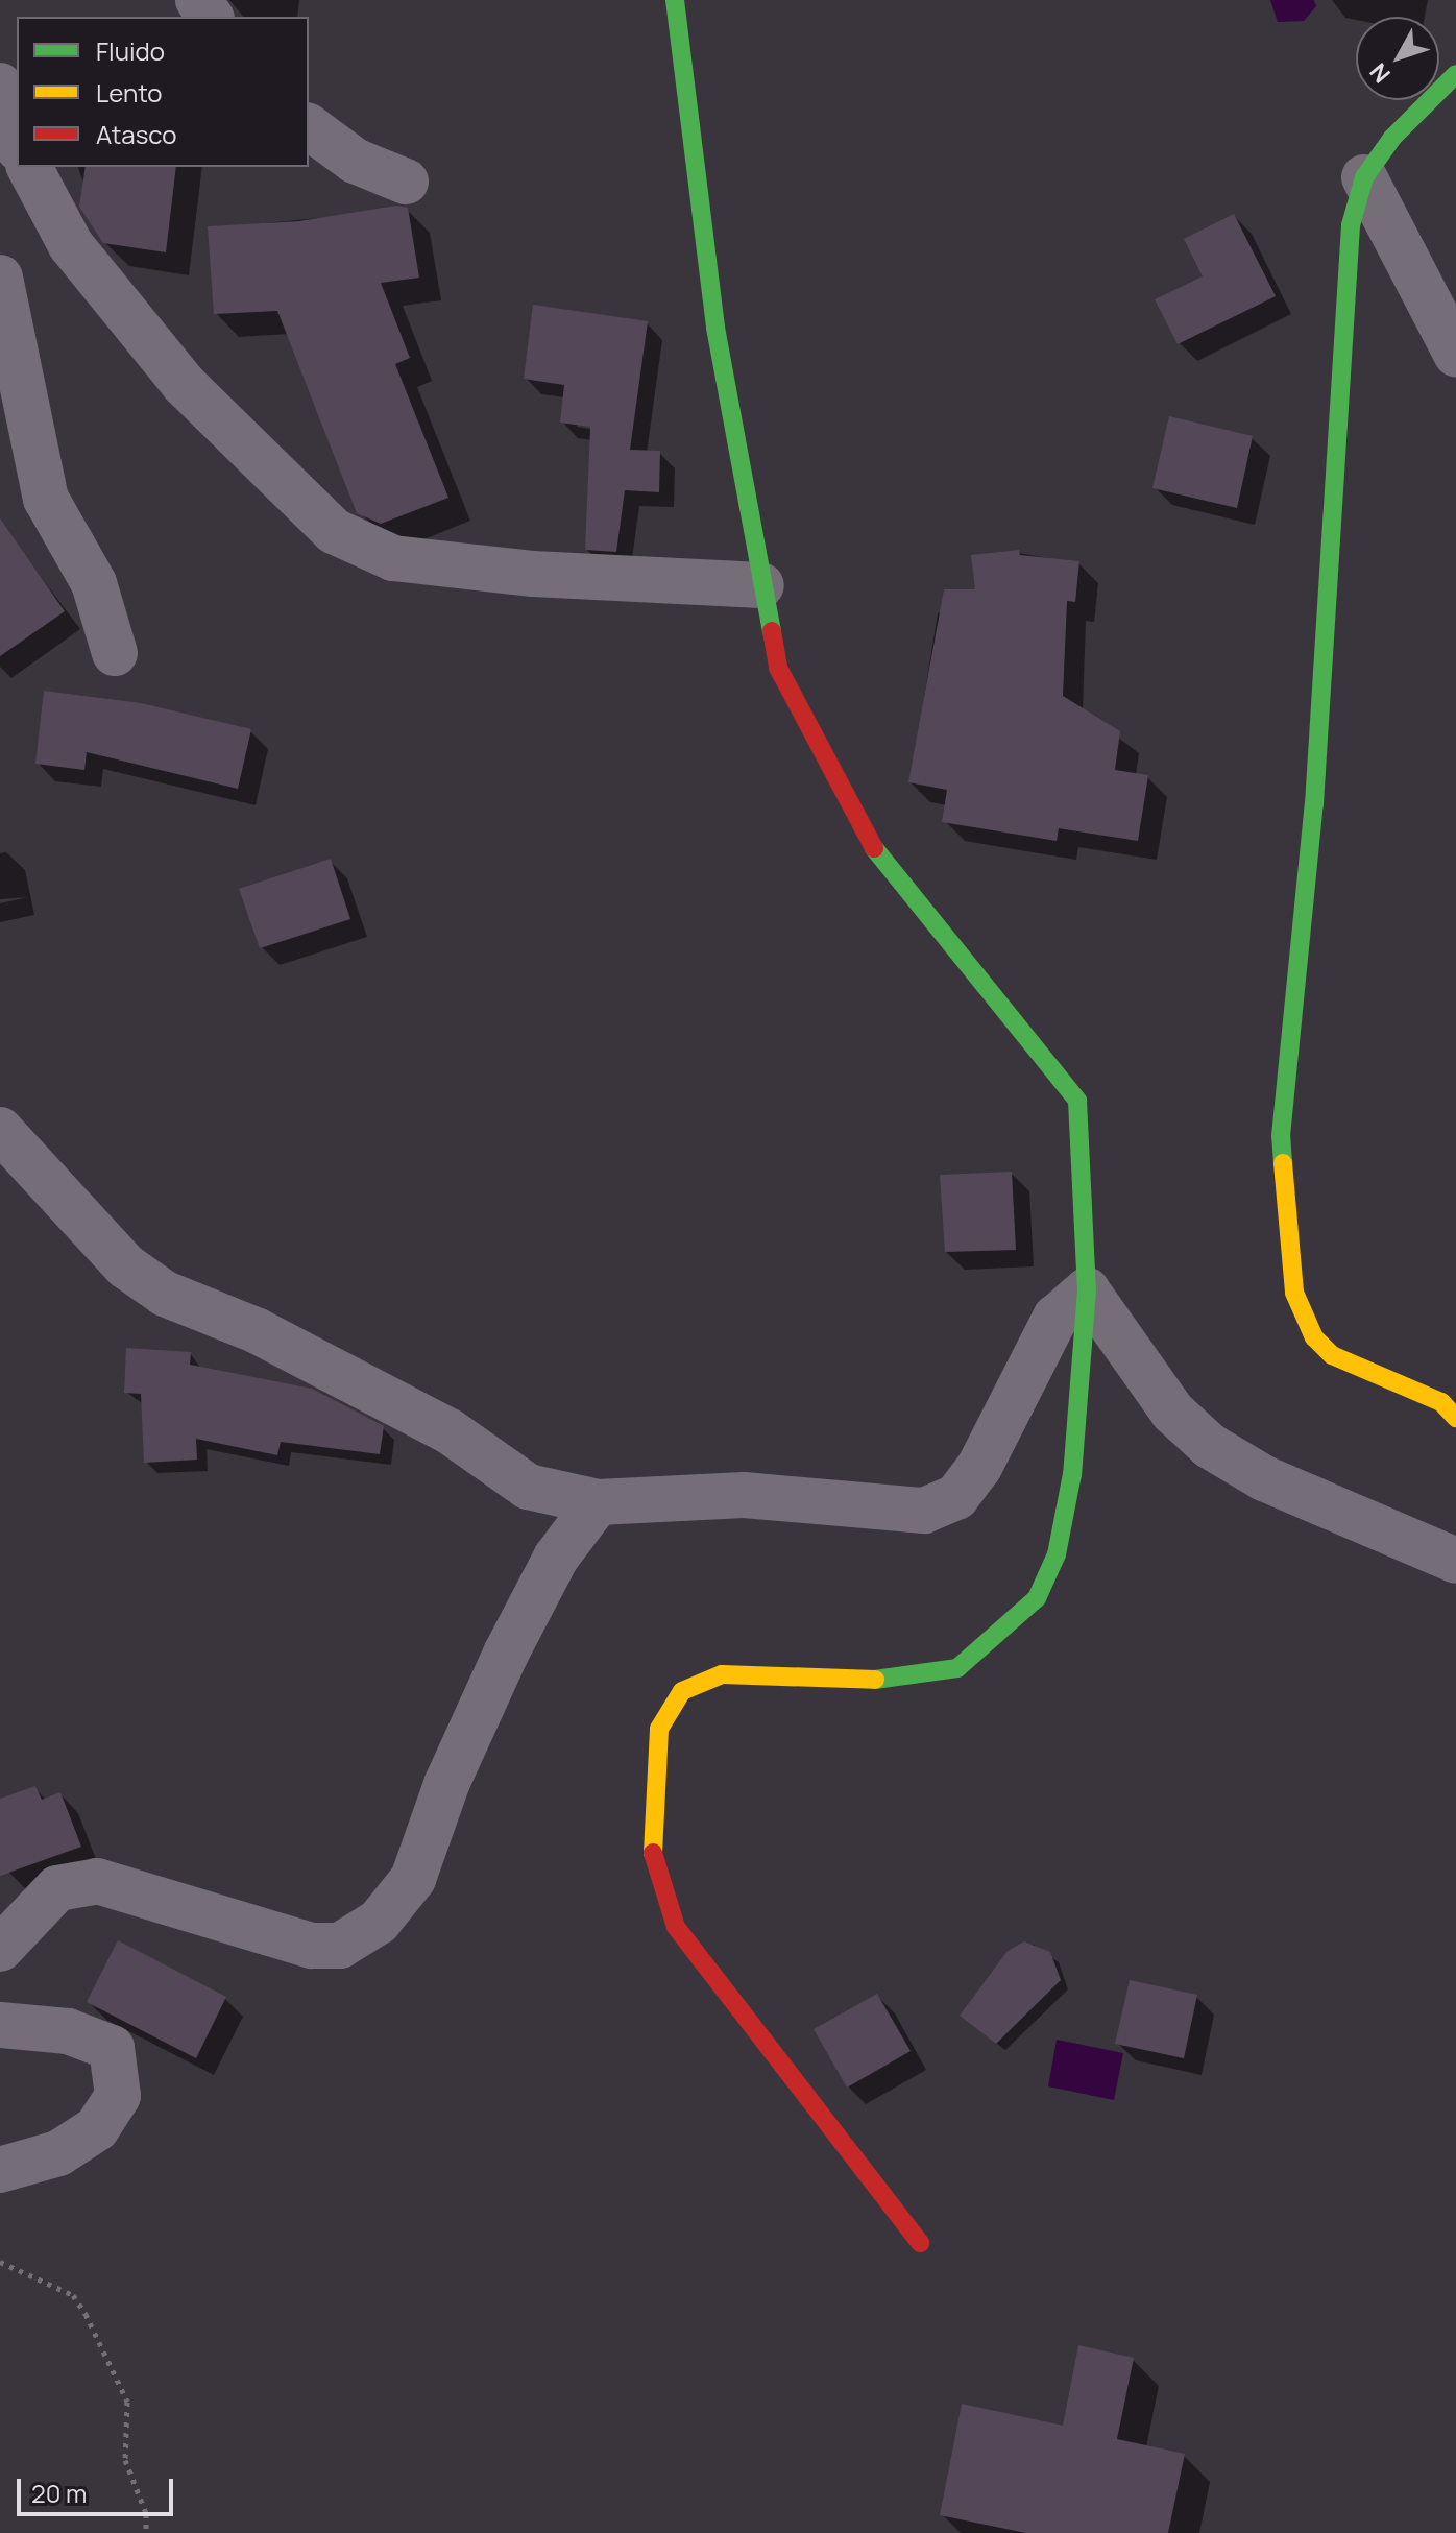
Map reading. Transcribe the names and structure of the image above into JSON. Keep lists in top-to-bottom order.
{
  "legend": ["Fluido", "Lento", "Atasco"],
  "scale_bar": "20 m",
  "north": "bottom left"
}
